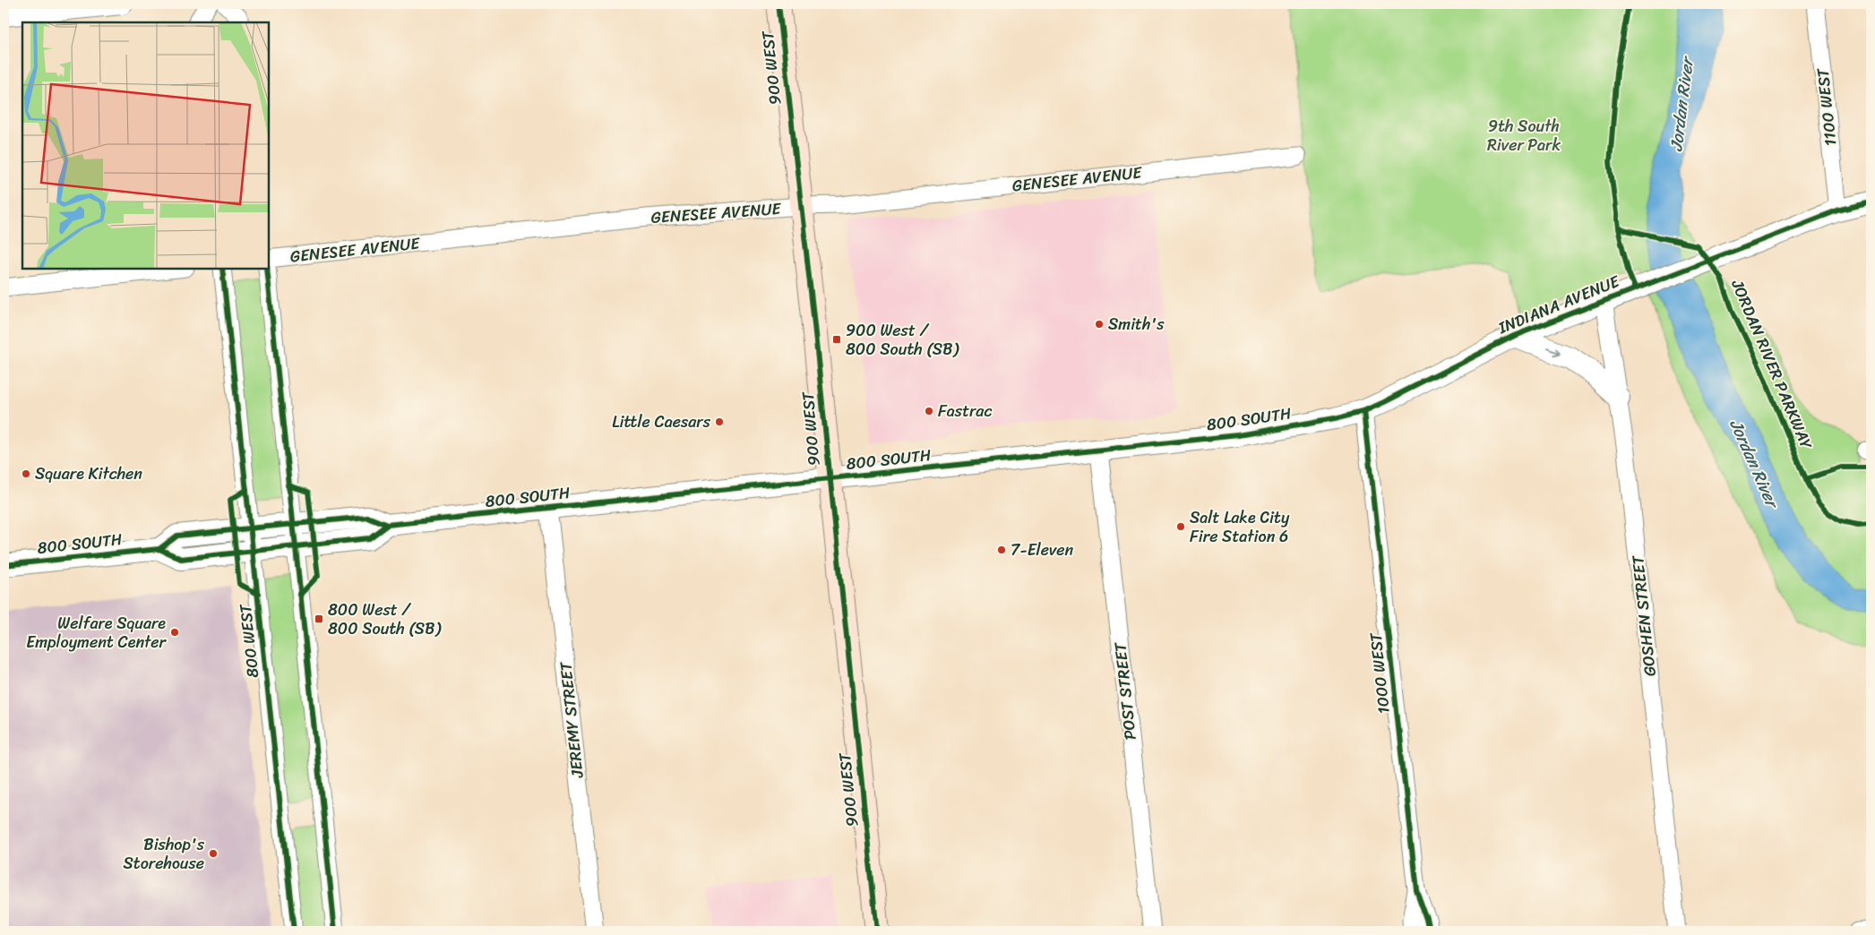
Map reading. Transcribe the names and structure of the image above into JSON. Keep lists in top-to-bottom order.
{
  "streets": {
    "main road": ["900 WEST"],
    "street": [
      "1100 WEST",
      "GENESEE AVENUE",
      "INDIANA AVENUE",
      "800 SOUTH",
      "GOSHEN STREET",
      "800 WEST",
      "1000 WEST",
      "POST STREET",
      "JEREMY STREET"
    ],
    "cycle path": ["JORDAN RIVER PARKWAY"]
  },
  "crossings": [
    ["900 WEST", "GENESEE AVENUE"],
    ["900 WEST", "800 SOUTH"],
    ["1100 WEST", "INDIANA AVENUE"],
    ["INDIANA AVENUE", "800 SOUTH"],
    ["INDIANA AVENUE", "GOSHEN STREET"],
    ["INDIANA AVENUE", "1000 WEST"],
    ["800 SOUTH", "800 WEST"],
    ["800 SOUTH", "1000 WEST"],
    ["800 SOUTH", "POST STREET"],
    ["800 SOUTH", "JEREMY STREET"]
  ],
  "water": ["Jordan River"],
  "parks": ["9th South River Park"],
  "places": {
    "other": [
      "Smith's",
      "Fastrac",
      "Little Caesars",
      "Square Kitchen",
      "Salt Lake City Fire Station 6",
      "7-Eleven",
      "Welfare Square Employment Center",
      "Bishop's Storehouse"
    ],
    "transit": ["900 West / 800 South (SB)", "800 West / 800 South (SB)"]
  }
}
